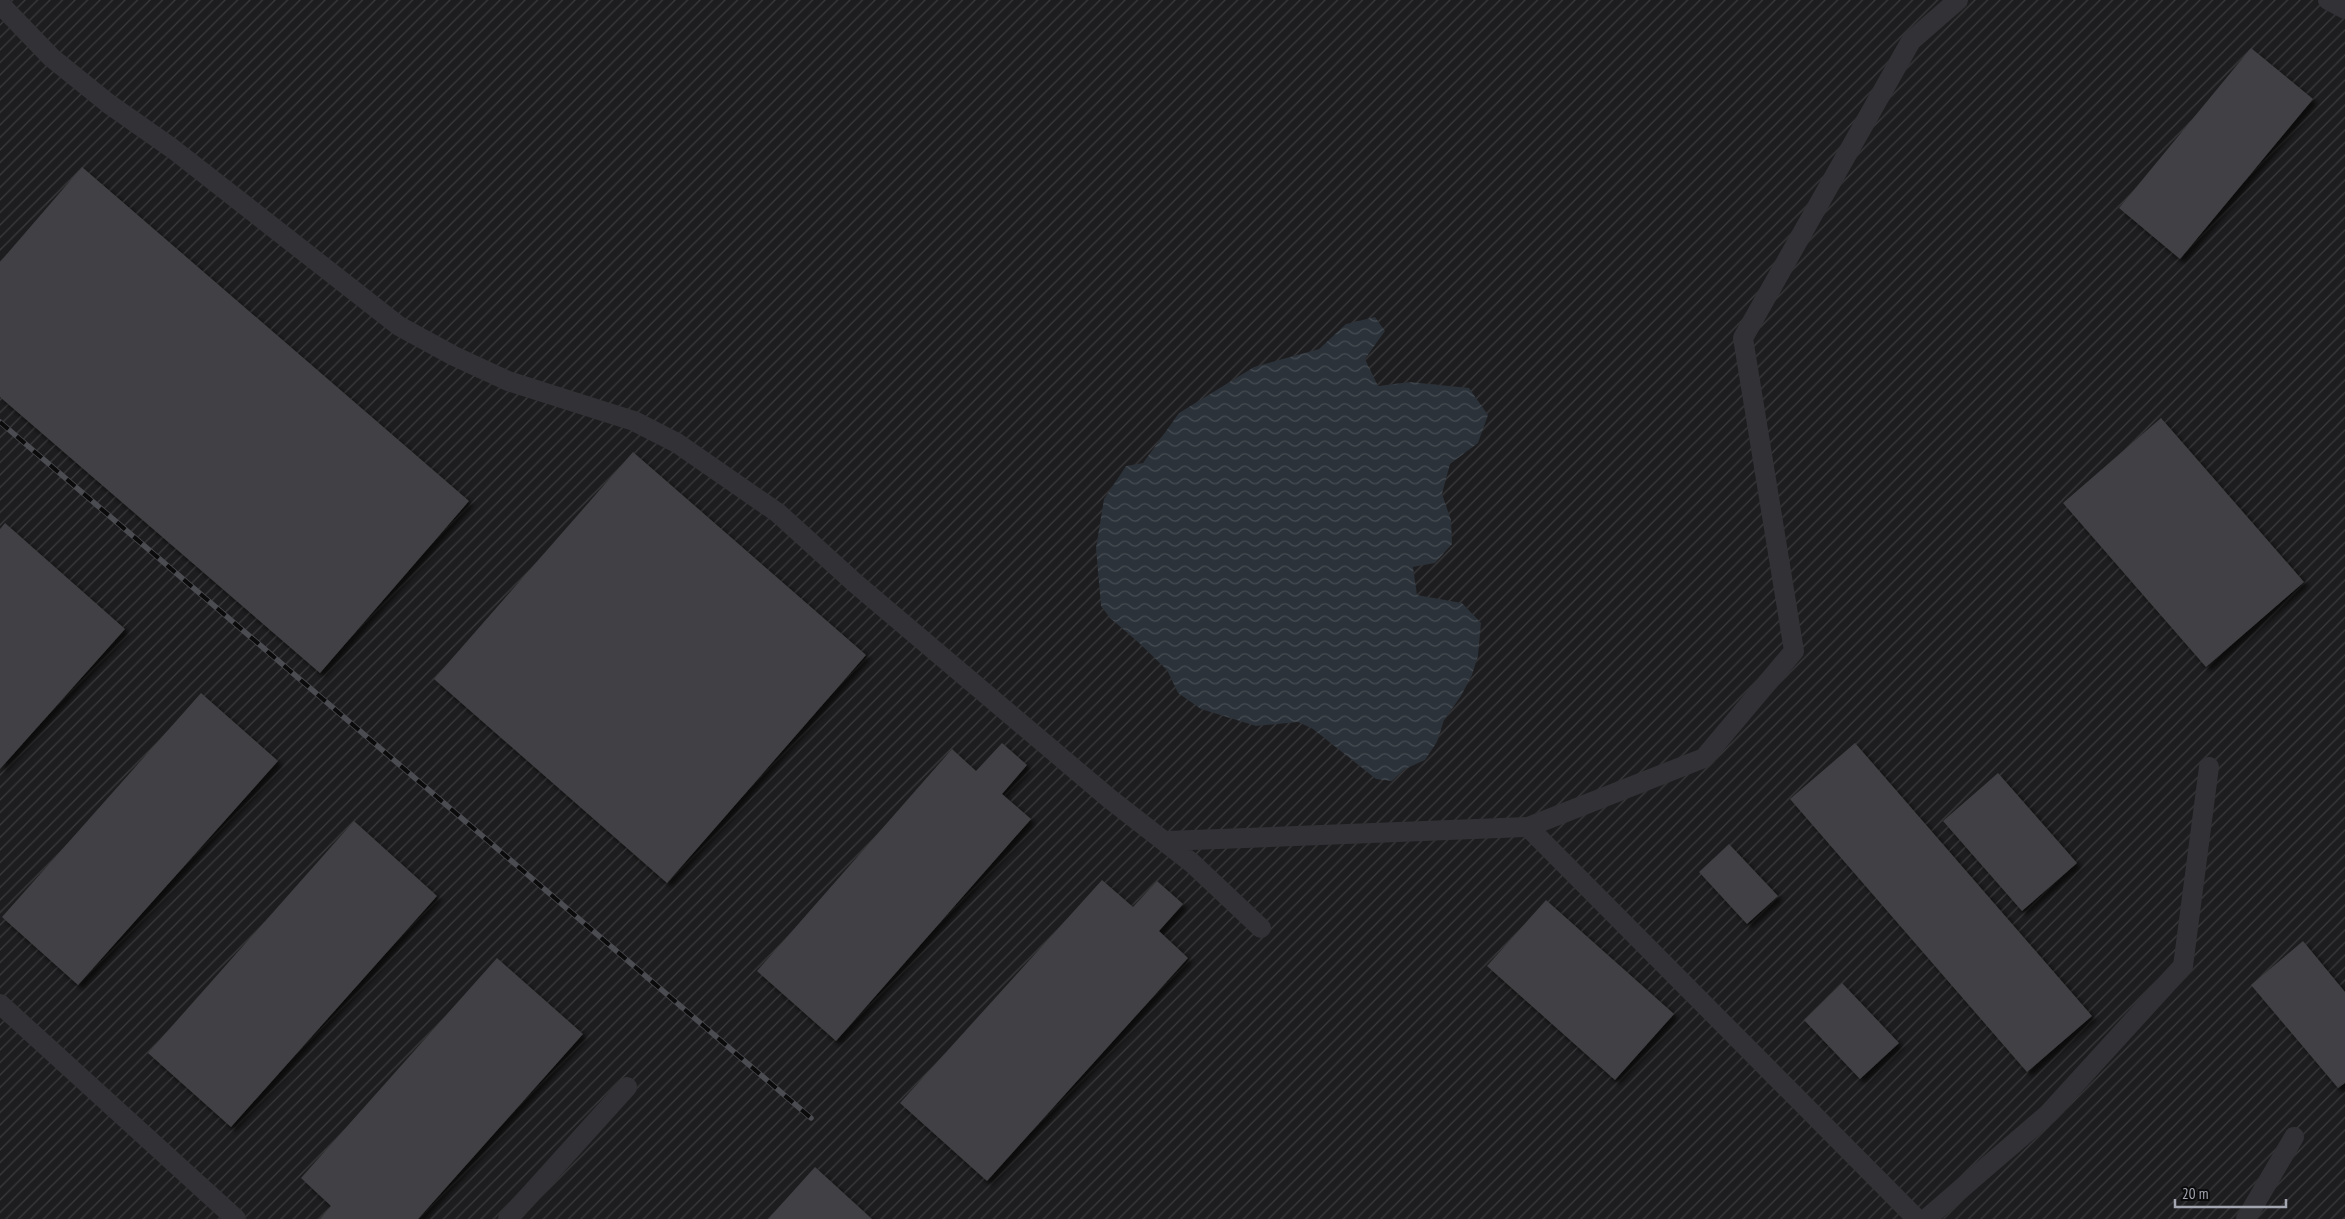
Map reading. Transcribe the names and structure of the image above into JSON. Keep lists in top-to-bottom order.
{
  "scale_bar": "20 m"
}
